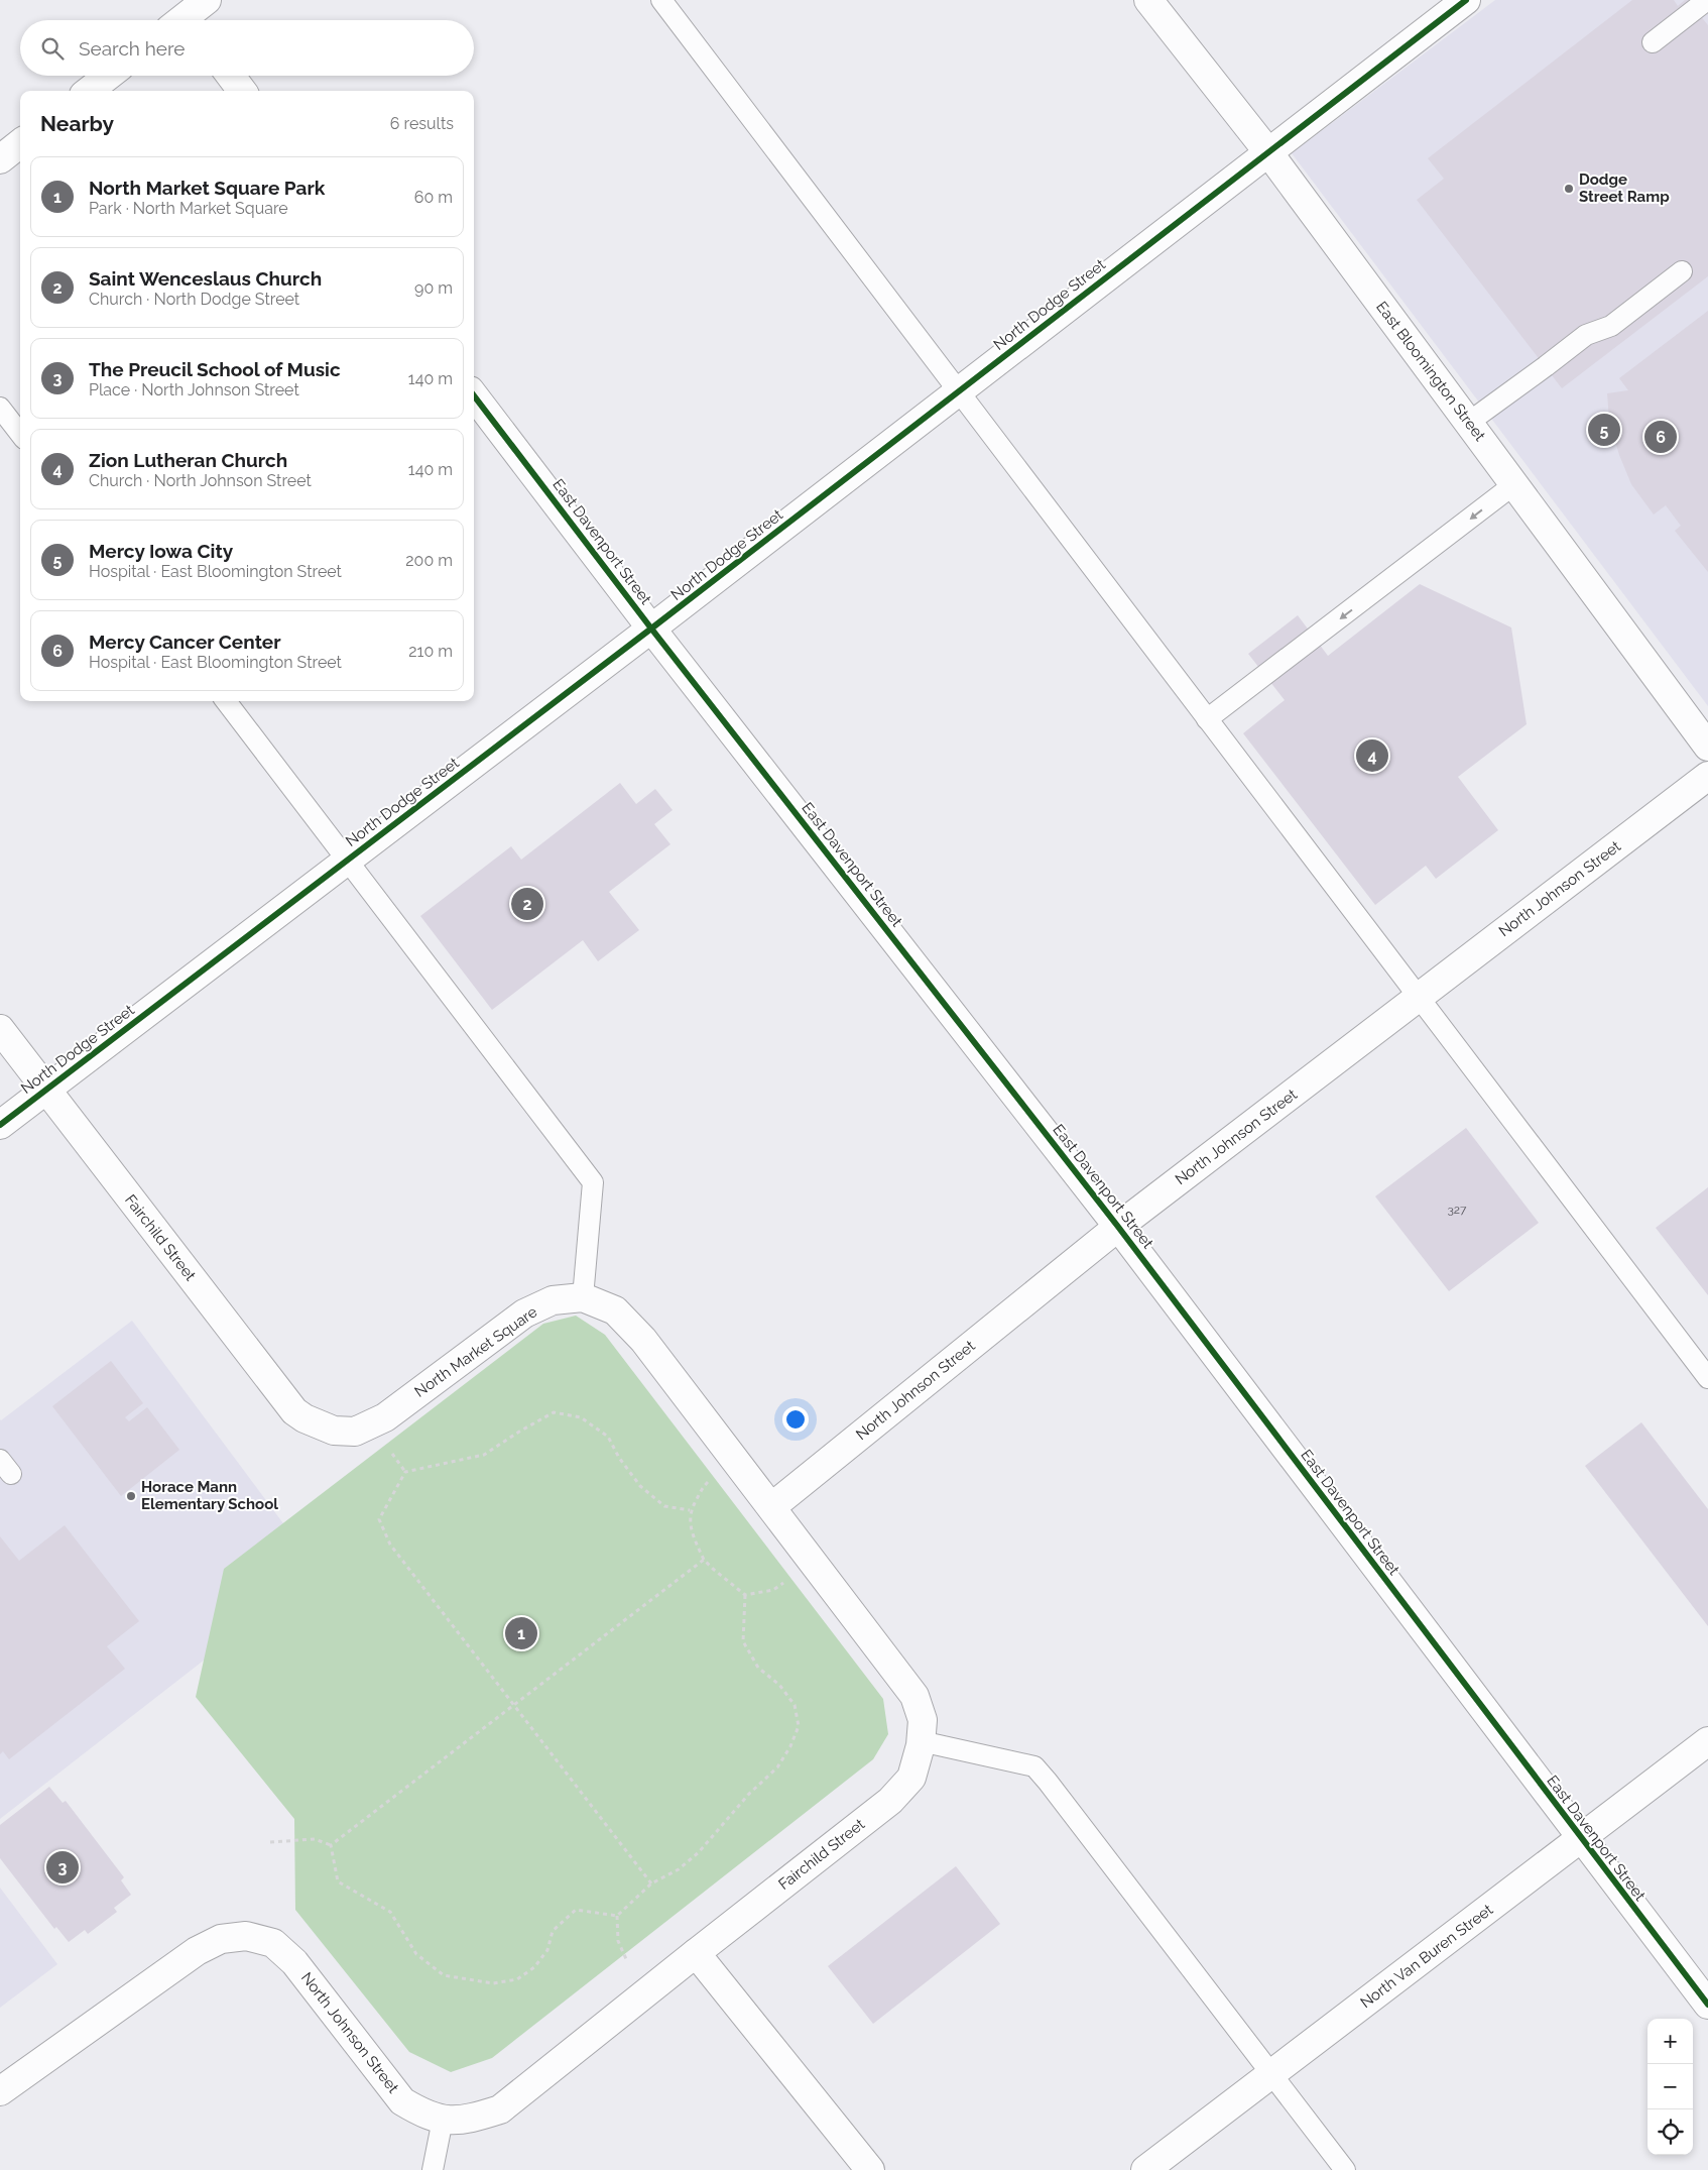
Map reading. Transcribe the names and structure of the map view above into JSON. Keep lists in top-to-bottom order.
{
  "streets": {
    "street": [
      "North Dodge Street",
      "East Bloomington Street",
      "East Davenport Street",
      "North Johnson Street",
      "Fairchild Street",
      "North Market Square",
      "North Van Buren Street"
    ]
  },
  "crossings": [
    ["North Dodge Street", "East Bloomington Street"],
    ["North Dodge Street", "East Davenport Street"],
    ["North Dodge Street", "Fairchild Street"],
    ["East Davenport Street", "North Johnson Street"],
    ["East Davenport Street", "North Van Buren Street"],
    ["North Johnson Street", "Fairchild Street"],
    ["North Johnson Street", "North Market Square"],
    ["Fairchild Street", "North Market Square"]
  ],
  "places": ["Dodge Street Ramp", "Horace Mann Elementary School"],
  "house_numbers": ["327"],
  "page": {
    "search": "Search here",
    "heading": ["Nearby", "6 results"],
    "list": [
      {
        "mark": "1",
        "name": "North Market Square Park",
        "note": "Park · North Market Square",
        "value": "60 m"
      },
      {
        "mark": "2",
        "name": "Saint Wenceslaus Church",
        "note": "Church · North Dodge Street",
        "value": "90 m"
      },
      {
        "mark": "3",
        "name": "The Preucil School of Music",
        "note": "Place · North Johnson Street",
        "value": "140 m"
      },
      {
        "mark": "4",
        "name": "Zion Lutheran Church",
        "note": "Church · North Johnson Street",
        "value": "140 m"
      },
      {
        "mark": "5",
        "name": "Mercy Iowa City",
        "note": "Hospital · East Bloomington Street",
        "value": "200 m"
      },
      {
        "mark": "6",
        "name": "Mercy Cancer Center",
        "note": "Hospital · East Bloomington Street",
        "value": "210 m"
      }
    ],
    "pins": [
      "5",
      "6",
      "4",
      "2",
      "1",
      "3"
    ],
    "map_buttons": ["+", "−"]
  }
}
